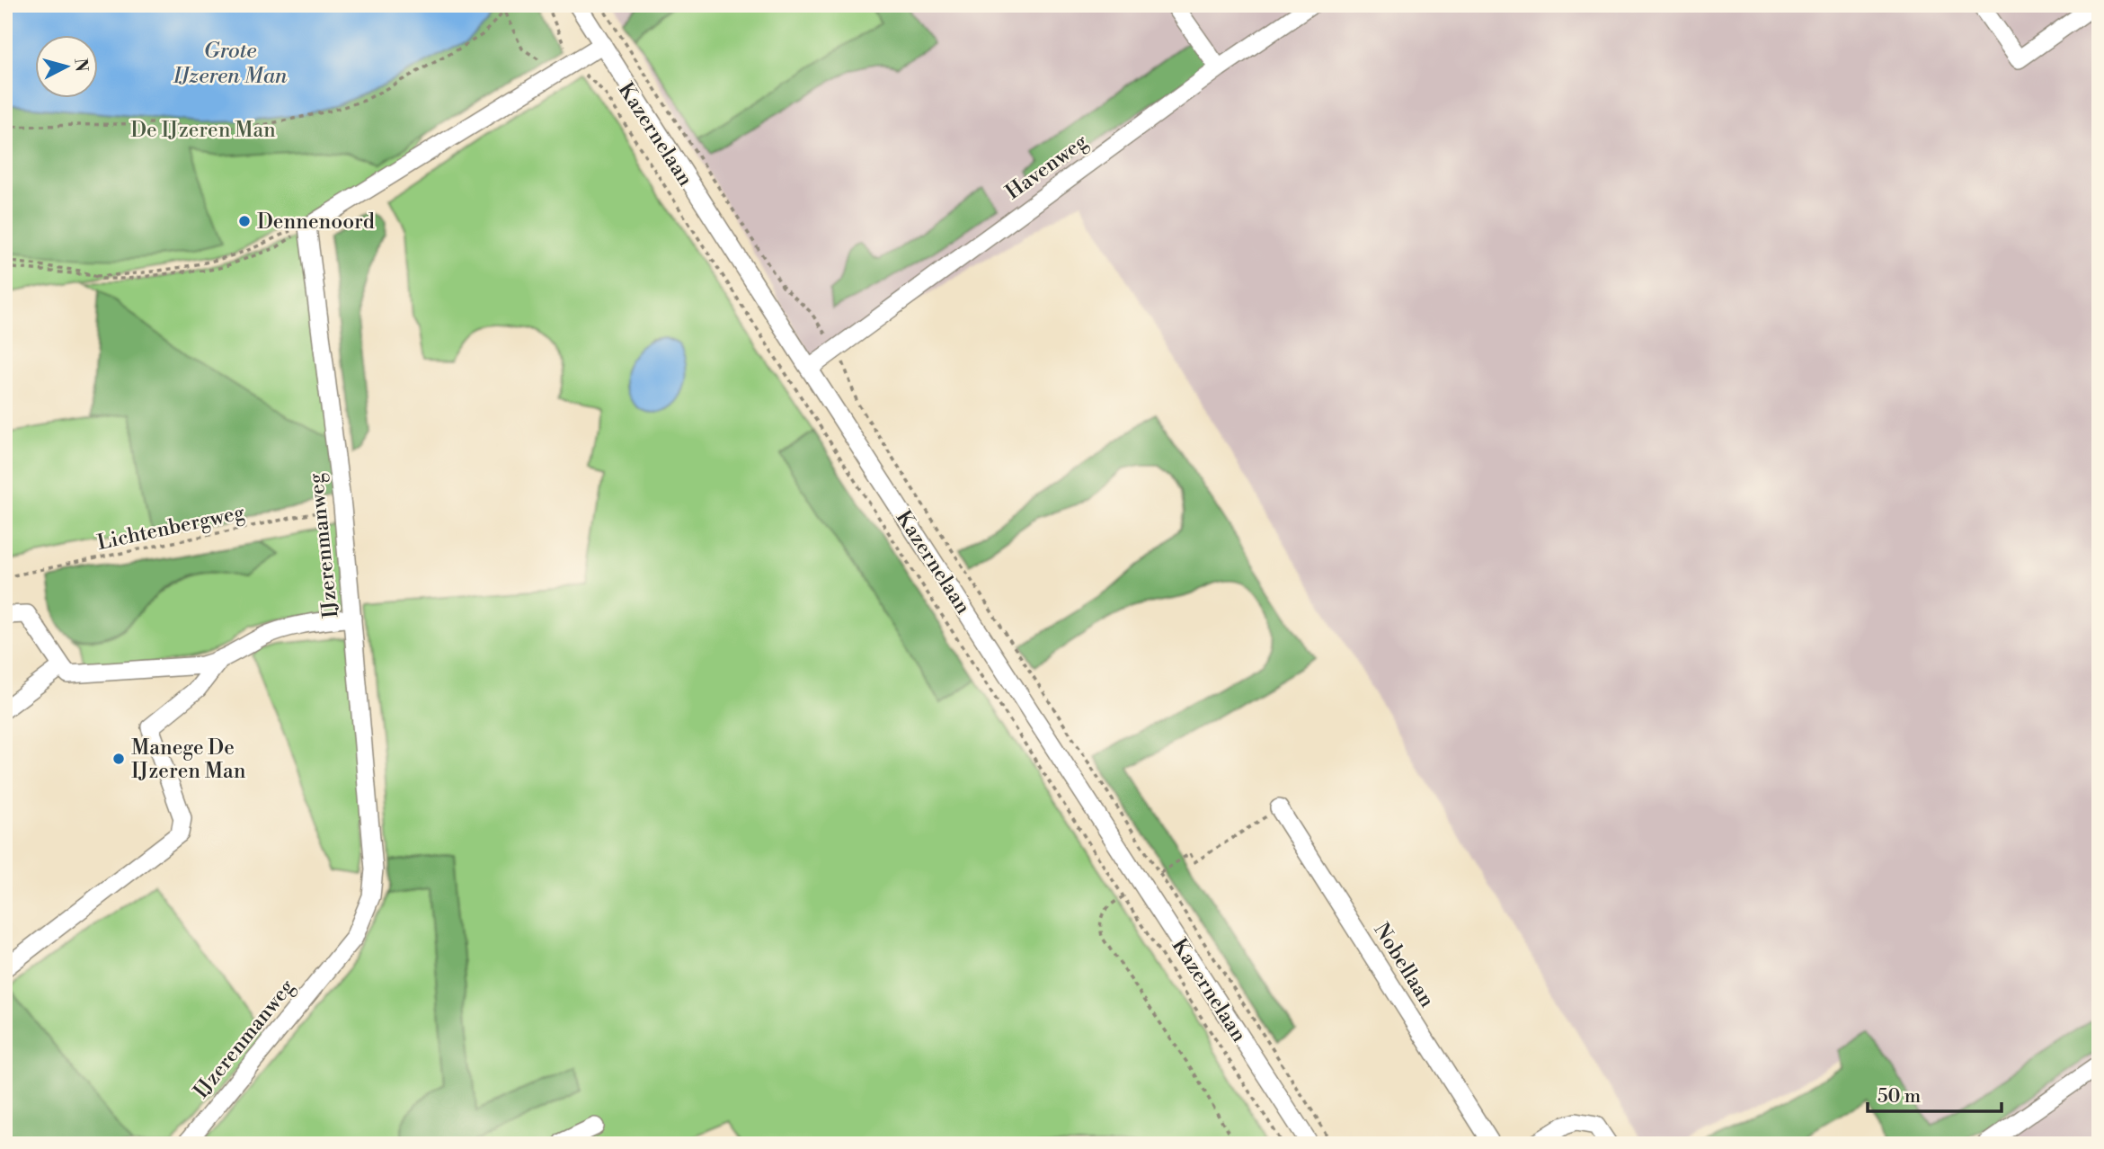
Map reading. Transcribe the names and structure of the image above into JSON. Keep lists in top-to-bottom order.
{
  "streets": {
    "street": [
      "Kazernelaan",
      "Havenweg",
      "IJzerenmanweg",
      "Nobellaan"
    ],
    "path": ["Lichtenbergweg"]
  },
  "crossings": [
    ["Kazernelaan", "Havenweg"],
    ["Lichtenbergweg", "IJzerenmanweg"]
  ],
  "water": ["Grote IJzeren Man"],
  "parks": ["De IJzeren Man"],
  "places": ["Dennenoord", "Manege De IJzeren Man"],
  "scale_bar": "50 m",
  "north": "right"
}
